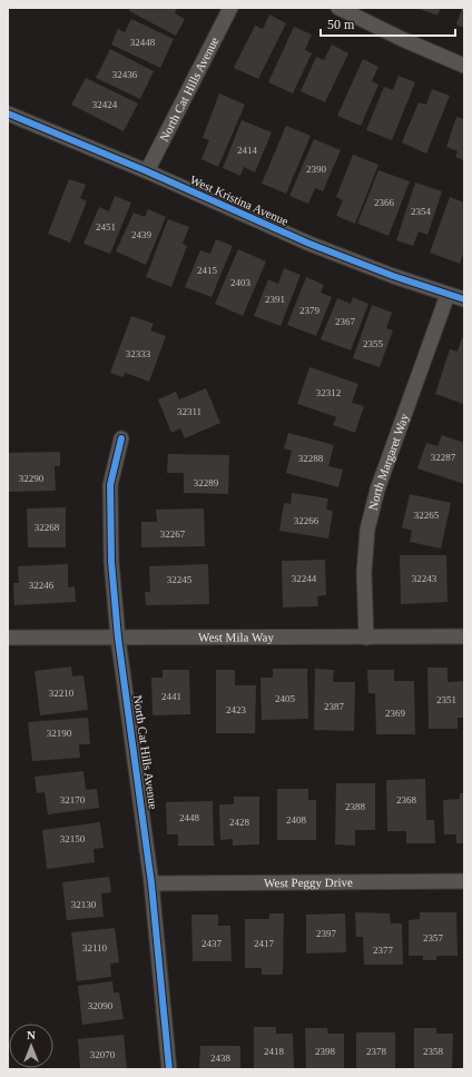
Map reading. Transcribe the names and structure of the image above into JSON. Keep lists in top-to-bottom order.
{
  "streets": {
    "street": [
      "North Cat Hills Avenue",
      "West Kristina Avenue",
      "North Margaret Way",
      "West Mila Way",
      "West Peggy Drive"
    ]
  },
  "crossings": [
    ["North Cat Hills Avenue", "West Kristina Avenue"],
    ["North Cat Hills Avenue", "West Mila Way"],
    ["North Cat Hills Avenue", "West Peggy Drive"],
    ["West Kristina Avenue", "North Margaret Way"],
    ["North Margaret Way", "West Mila Way"]
  ],
  "house_numbers": [
    "32448",
    "32436",
    "32424",
    "2414",
    "2390",
    "2366",
    "2354",
    "2451",
    "2439",
    "2415",
    "2403",
    "2391",
    "2379",
    "2367",
    "2355",
    "32333",
    "32312",
    "32311",
    "32287",
    "32288",
    "32290",
    "32289",
    "32265",
    "32266",
    "32268",
    "32267",
    "32244",
    "32243",
    "32245",
    "32246",
    "32210",
    "2441",
    "2405",
    "2351",
    "2387",
    "2423",
    "2369",
    "32190",
    "32170",
    "2368",
    "2388",
    "2448",
    "2408",
    "2428",
    "32150",
    "32130",
    "2397",
    "2357",
    "2437",
    "2417",
    "32110",
    "2377",
    "32090",
    "2418",
    "2398",
    "2378",
    "2358",
    "32070",
    "2438"
  ],
  "scale_bar": "50 m",
  "north": "top"
}
